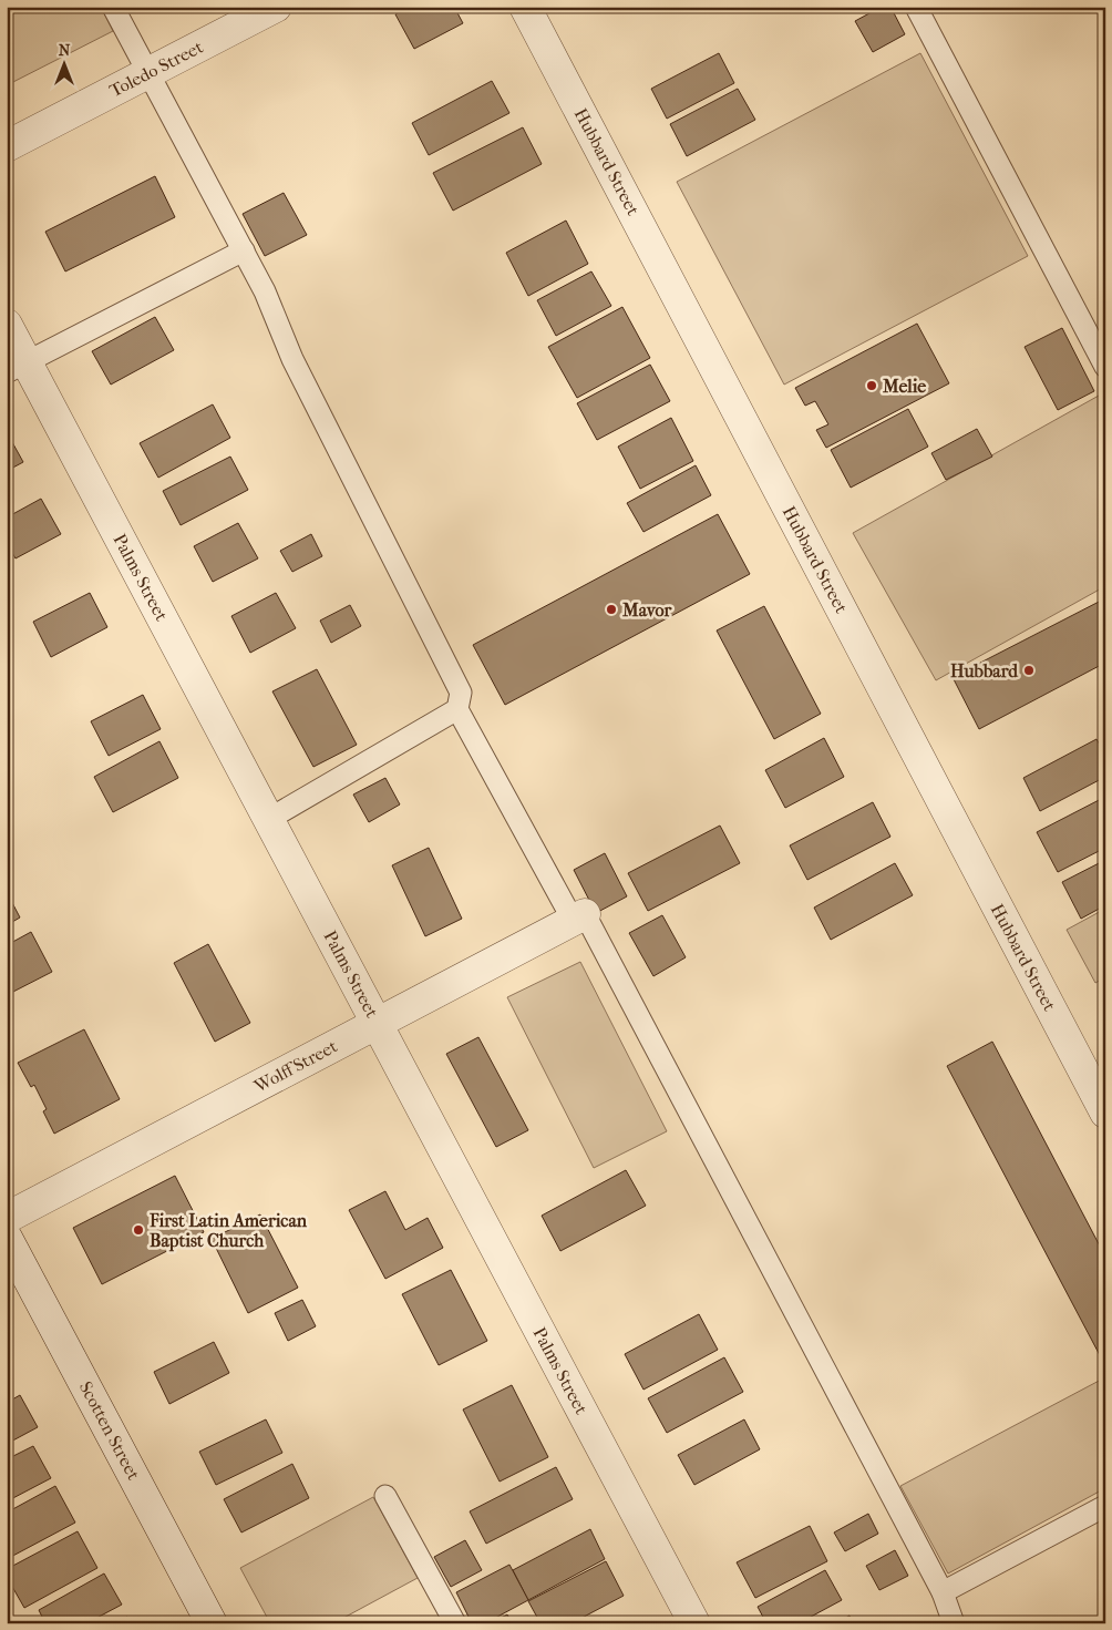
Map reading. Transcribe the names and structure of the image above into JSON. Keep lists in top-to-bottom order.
{
  "streets": {
    "street": [
      "Toledo Street",
      "Hubbard Street",
      "Palms Street",
      "Wolff Street",
      "Scotten Street"
    ]
  },
  "crossings": [
    ["Palms Street", "Wolff Street"]
  ],
  "places": [
    "Melie",
    "Mavor",
    "Hubbard",
    "First Latin American Baptist Church"
  ],
  "north": "top"
}
